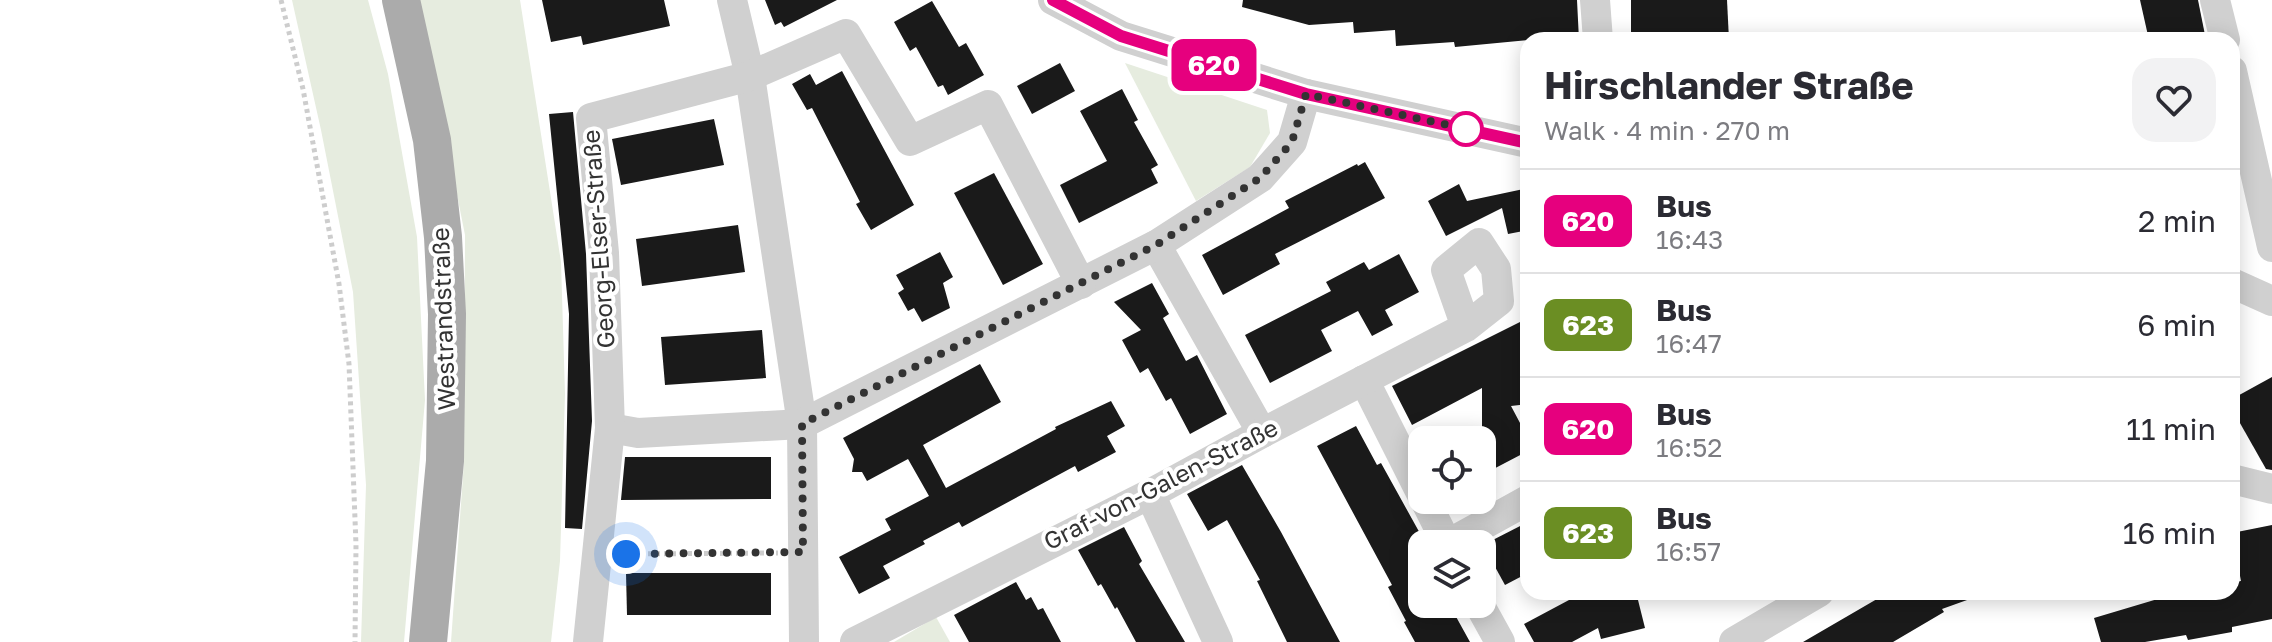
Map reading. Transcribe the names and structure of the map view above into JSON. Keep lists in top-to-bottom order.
{
  "streets": {
    "main road": ["Westrandstraße"],
    "street": ["Georg-Elser-Straße", "Graf-von-Galen-Straße"]
  },
  "lines": ["bus line 620"],
  "page": {
    "on_map": "620",
    "heading": ["Hirschlander Straße", "Walk · 4 min · 270 m"],
    "list": [
      {
        "mark": "620",
        "name": "Bus",
        "note": "16:43",
        "value": "2 min"
      },
      {
        "mark": "623",
        "name": "Bus",
        "note": "16:47",
        "value": "6 min"
      },
      {
        "mark": "620",
        "name": "Bus",
        "note": "16:52",
        "value": "11 min"
      },
      {
        "mark": "623",
        "name": "Bus",
        "note": "16:57",
        "value": "16 min"
      }
    ]
  }
}
